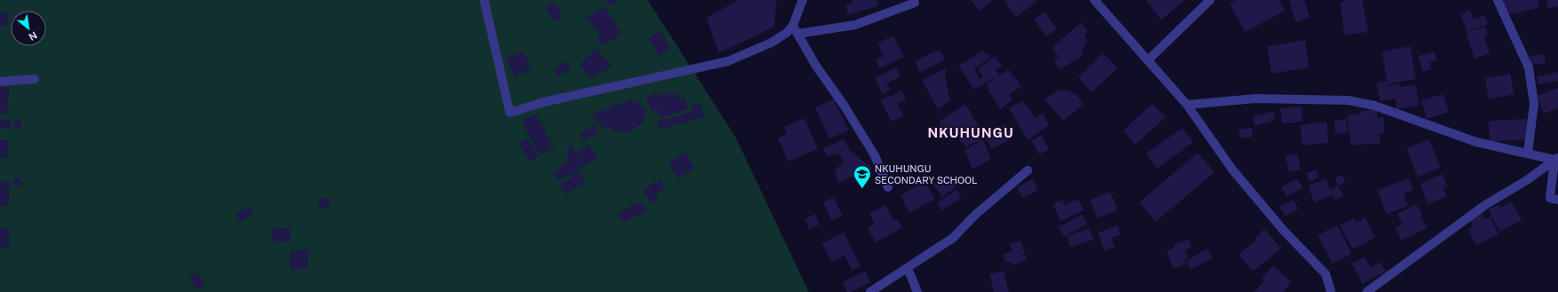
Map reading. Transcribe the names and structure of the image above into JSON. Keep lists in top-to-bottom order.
{
  "districts": ["NKUHUNGU"],
  "places": {
    "school or university": ["NKUHUNGU SECONDARY SCHOOL"]
  },
  "north": "bottom right"
}
